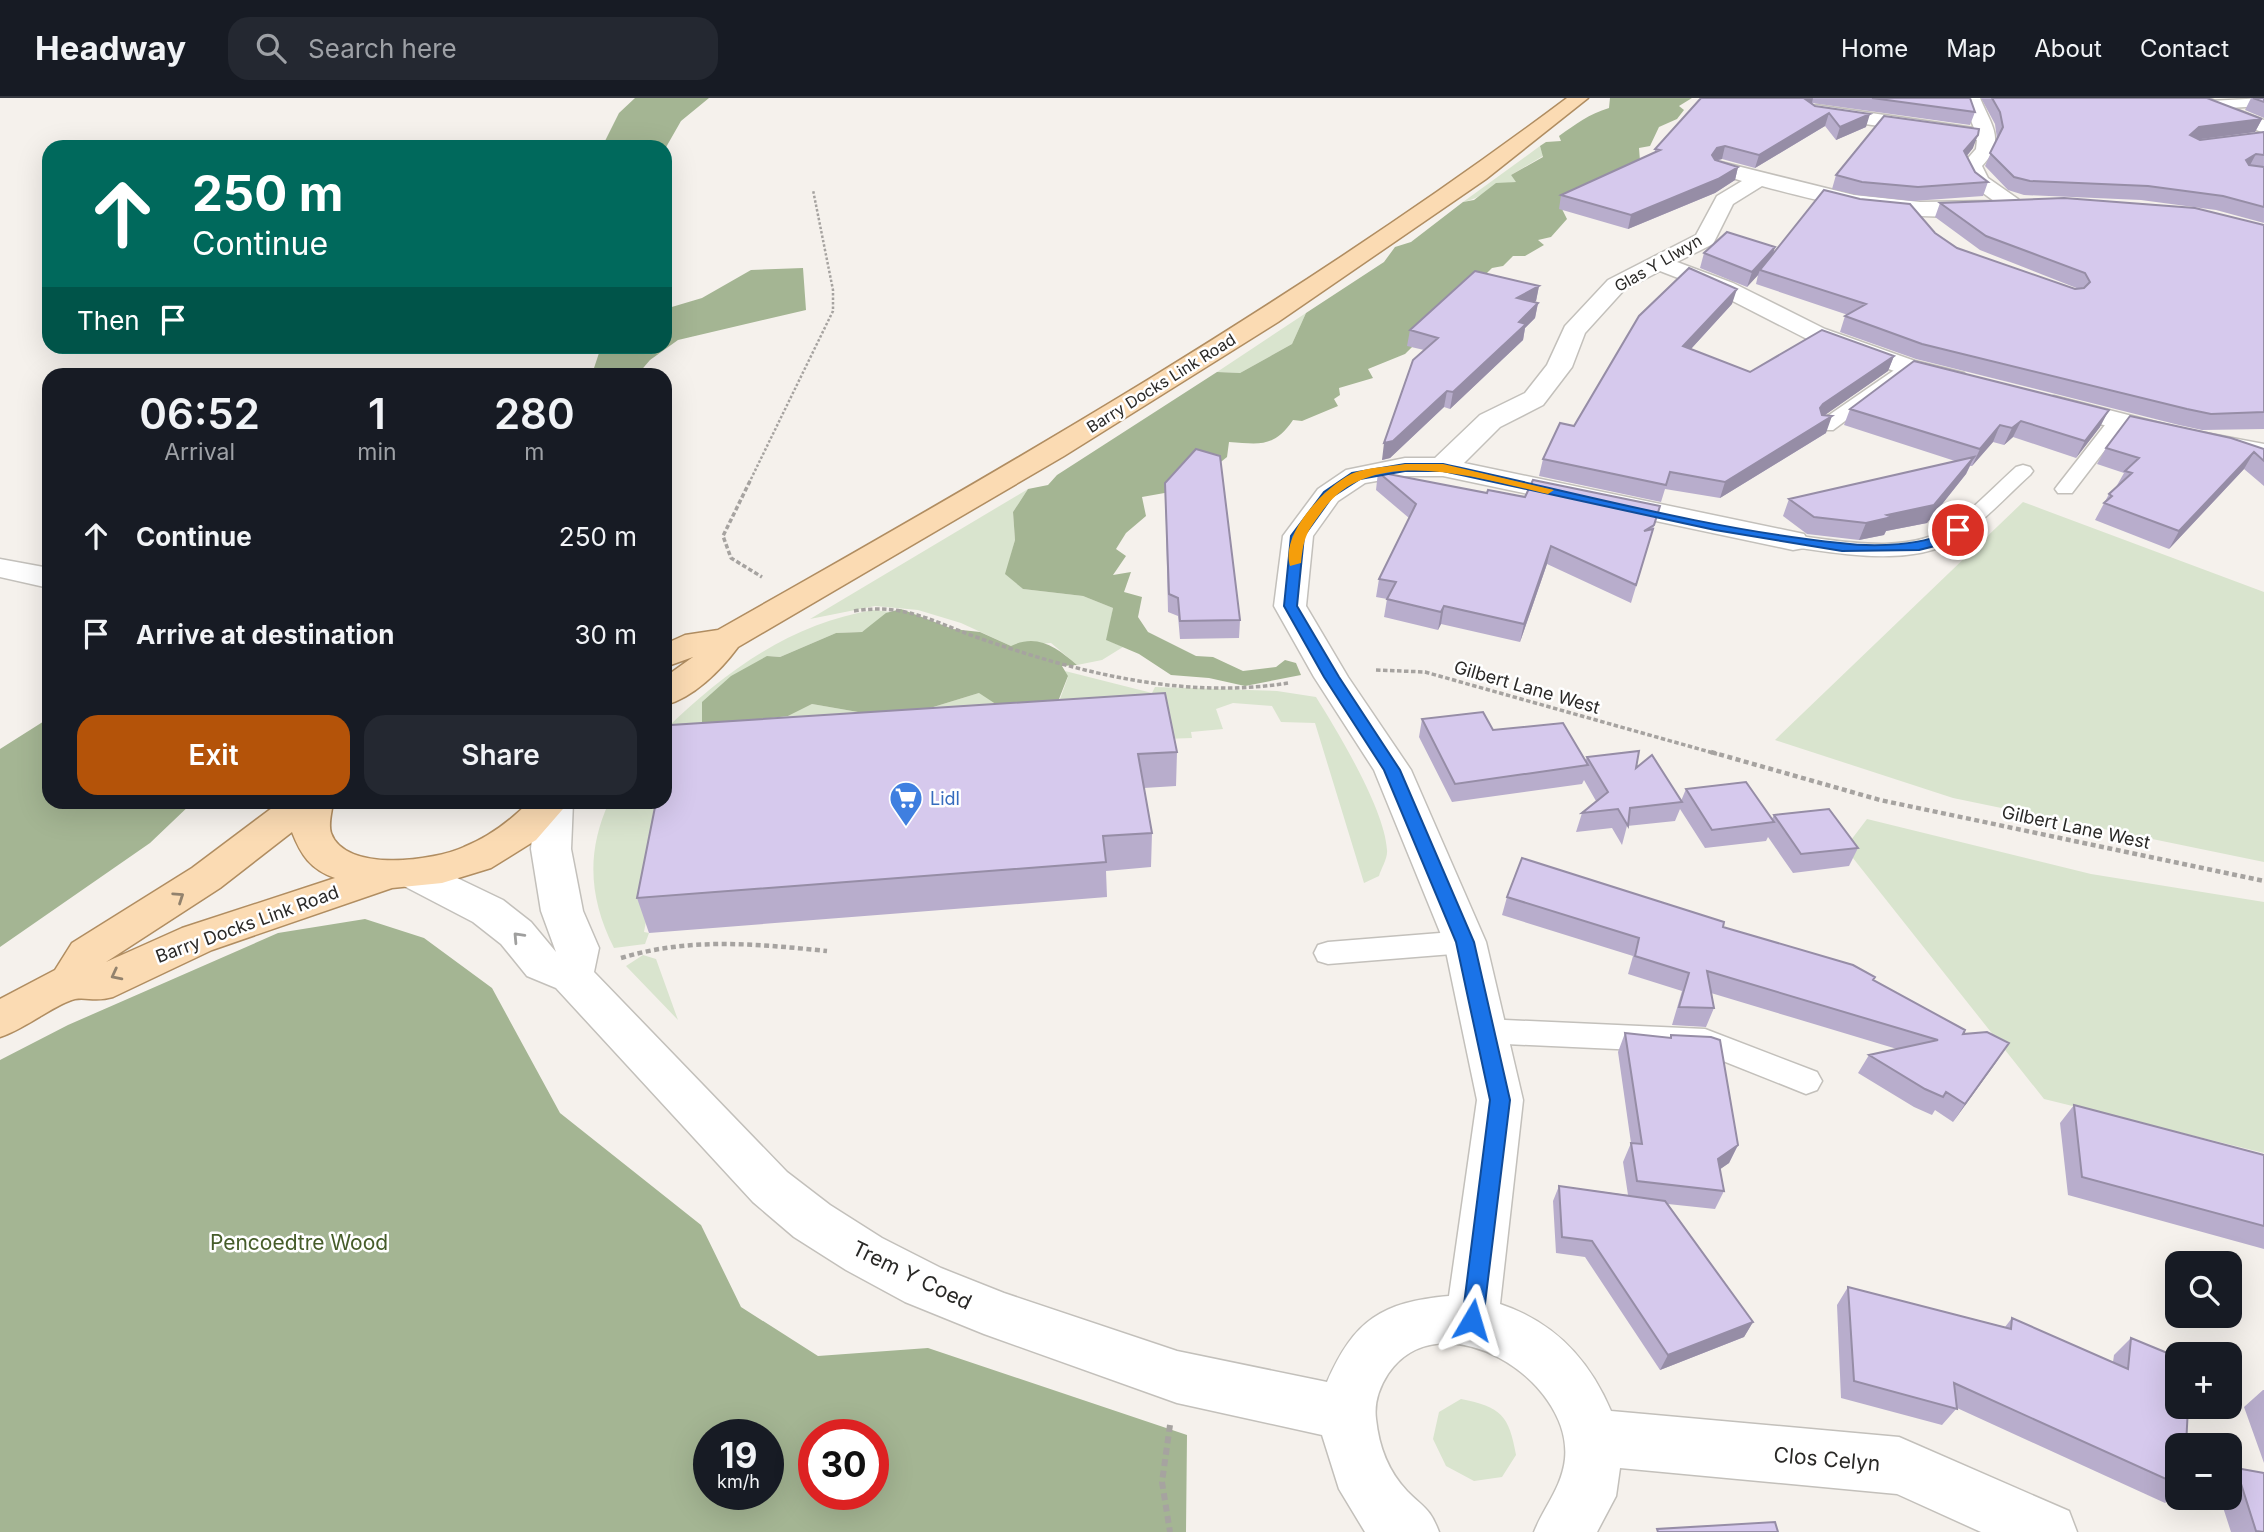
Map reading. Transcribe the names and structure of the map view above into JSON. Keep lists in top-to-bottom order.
{
  "streets": {
    "main road": ["Barry Docks Link Road"],
    "street": ["Glas Y Llwyn", "Trem Y Coed", "Clos Celyn"],
    "path": ["Gilbert Lane West"]
  },
  "crossings": [
    ["Barry Docks Link Road", "Gilbert Lane West"],
    ["Barry Docks Link Road", "Trem Y Coed"]
  ],
  "parks": ["Pencoedtre Wood"],
  "places": {
    "supermarket": ["Lidl"]
  },
  "page": {
    "header": "Headway",
    "search": "Search here",
    "nav": [
      "Home",
      "Map",
      "About",
      "Contact"
    ],
    "turn": ["250 m", "Continue"],
    "then": "Then",
    "eta": [
      "06:52",
      "Arrival",
      "1",
      "min",
      "280",
      "m"
    ],
    "list": [
      {
        "name": "Continue",
        "value": "250 m"
      },
      {
        "name": "Arrive at destination",
        "value": "30 m"
      }
    ],
    "buttons": ["Exit", "Share"],
    "map_buttons": ["+", "−"],
    "speed": "19 km/h",
    "limit": "30"
  }
}
